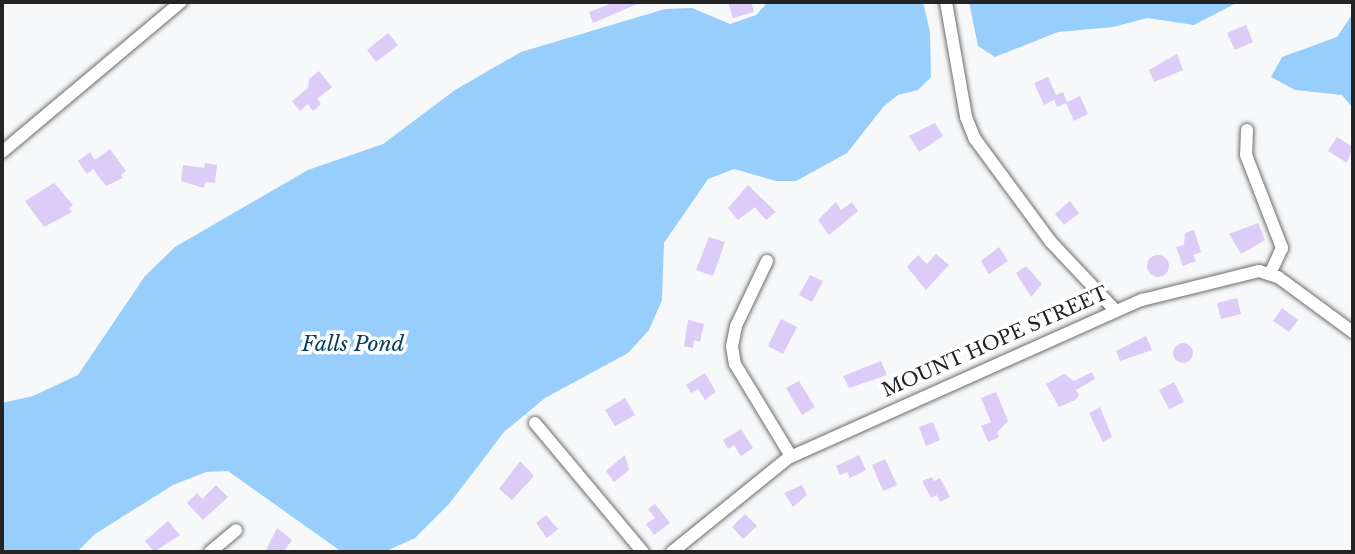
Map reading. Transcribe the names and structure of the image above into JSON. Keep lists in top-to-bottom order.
{
  "streets": {
    "street": ["MOUNT HOPE STREET"]
  },
  "water": ["Falls Pond"]
}
